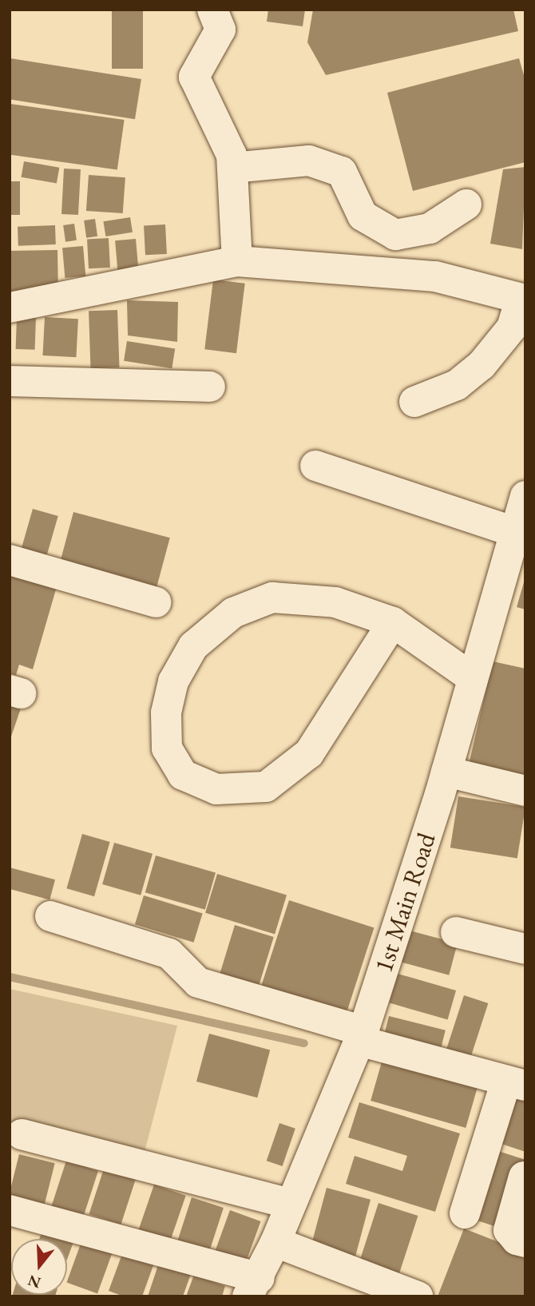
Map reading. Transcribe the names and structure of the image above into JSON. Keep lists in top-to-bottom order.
{
  "streets": {
    "street": ["1st Main Road"]
  },
  "north": "bottom"
}
